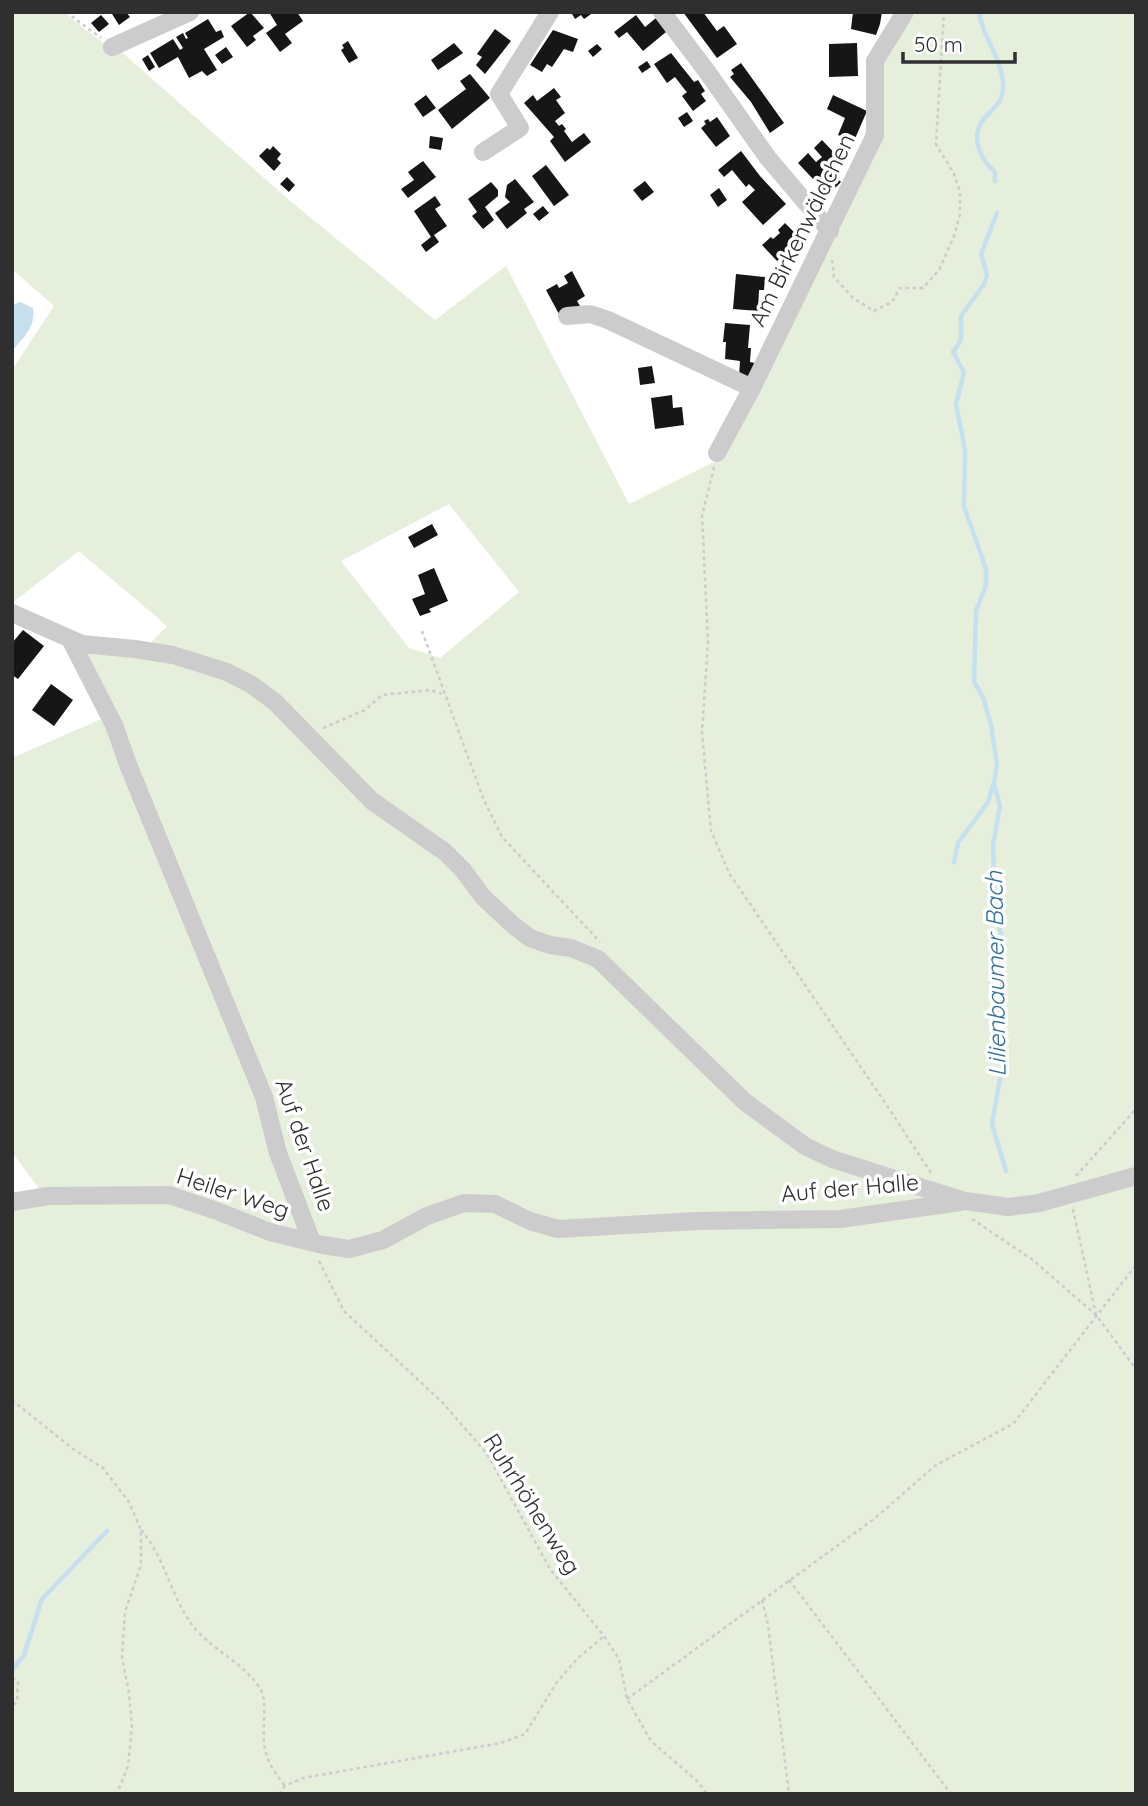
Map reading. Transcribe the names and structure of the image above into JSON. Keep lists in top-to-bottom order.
{
  "streets": {
    "street": ["Am Birkenwäldchen", "Auf der Halle", "Heiler Weg"],
    "path": ["Ruhrhöhenweg"]
  },
  "crossings": [
    ["Auf der Halle", "Heiler Weg"],
    ["Auf der Halle", "Ruhrhöhenweg"],
    ["Heiler Weg", "Ruhrhöhenweg"]
  ],
  "water": ["Lilienbaumer Bach"],
  "scale_bar": "50 m"
}
